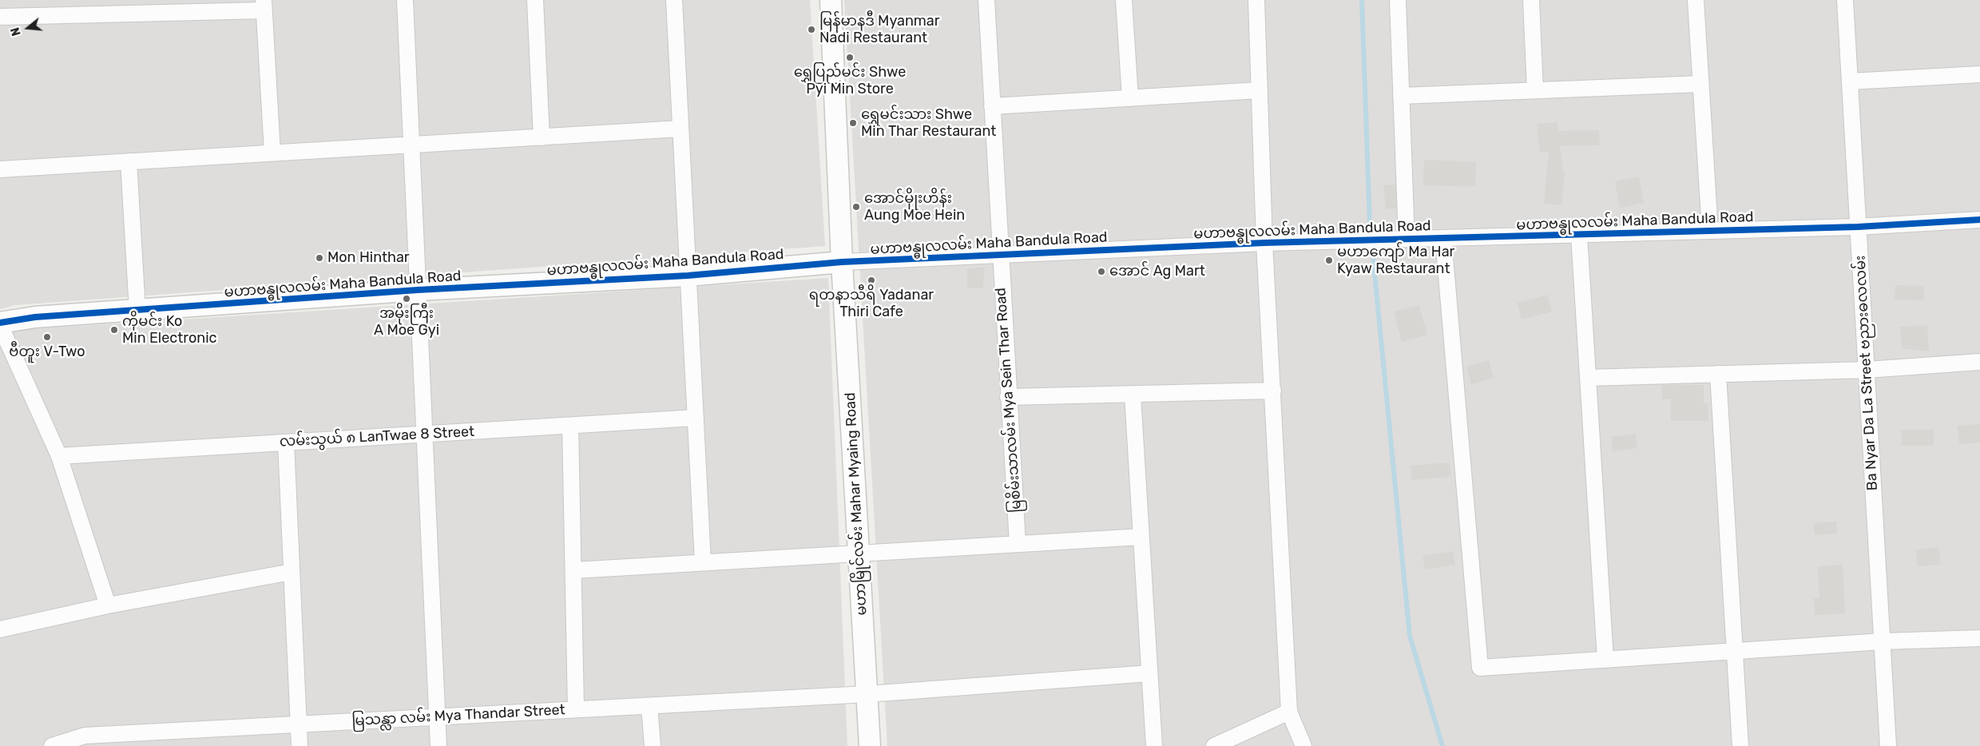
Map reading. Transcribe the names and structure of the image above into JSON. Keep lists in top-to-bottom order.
{
  "streets": {
    "street": [
      "မဟာဗန္ဓုလလမ်း Maha Bandula Road",
      "Ba Nyar Da La Street ဗညားဓလလမ်း",
      "မြစိမ်းသာလမ်း Mya Sein Thar Road",
      "လမ်းသွယ် ၈ LanTwae 8 Street",
      "မဟာမြိုင်လမ်း Mahar Myaing Road",
      "မြသန္လာ လမ်း Mya Thandar Street"
    ]
  },
  "crossings": [
    ["မဟာဗန္ဓုလလမ်း Maha Bandula Road", "Ba Nyar Da La Street ဗညားဓလလမ်း"],
    ["မဟာဗန္ဓုလလမ်း Maha Bandula Road", "မြစိမ်းသာလမ်း Mya Sein Thar Road"],
    ["မဟာဗန္ဓုလလမ်း Maha Bandula Road", "မဟာမြိုင်လမ်း Mahar Myaing Road"],
    ["မဟာမြိုင်လမ်း Mahar Myaing Road", "မြသန္လာ လမ်း Mya Thandar Street"]
  ],
  "places": [
    "မြန်မာနဒီ Myanmar Nadi Restaurant",
    "ရွှေပြည်မင်း Shwe Pyi Min Store",
    "ရွှေမင်းသား Shwe Min Thar Restaurant",
    "အောင်မိုုးဟိန်း Aung Moe Hein",
    "Mon Hinthar",
    "မဟာကျော် Ma Har Kyaw Restaurant",
    "အောင် Ag Mart",
    "ရတနာသီရိ Yadanar Thiri Cafe",
    "အမိုးကြီး A Moe Gyi",
    "ကိုမင်း Ko Min Electronic",
    "ဗီတူး V-Two"
  ],
  "north": "left"
}
